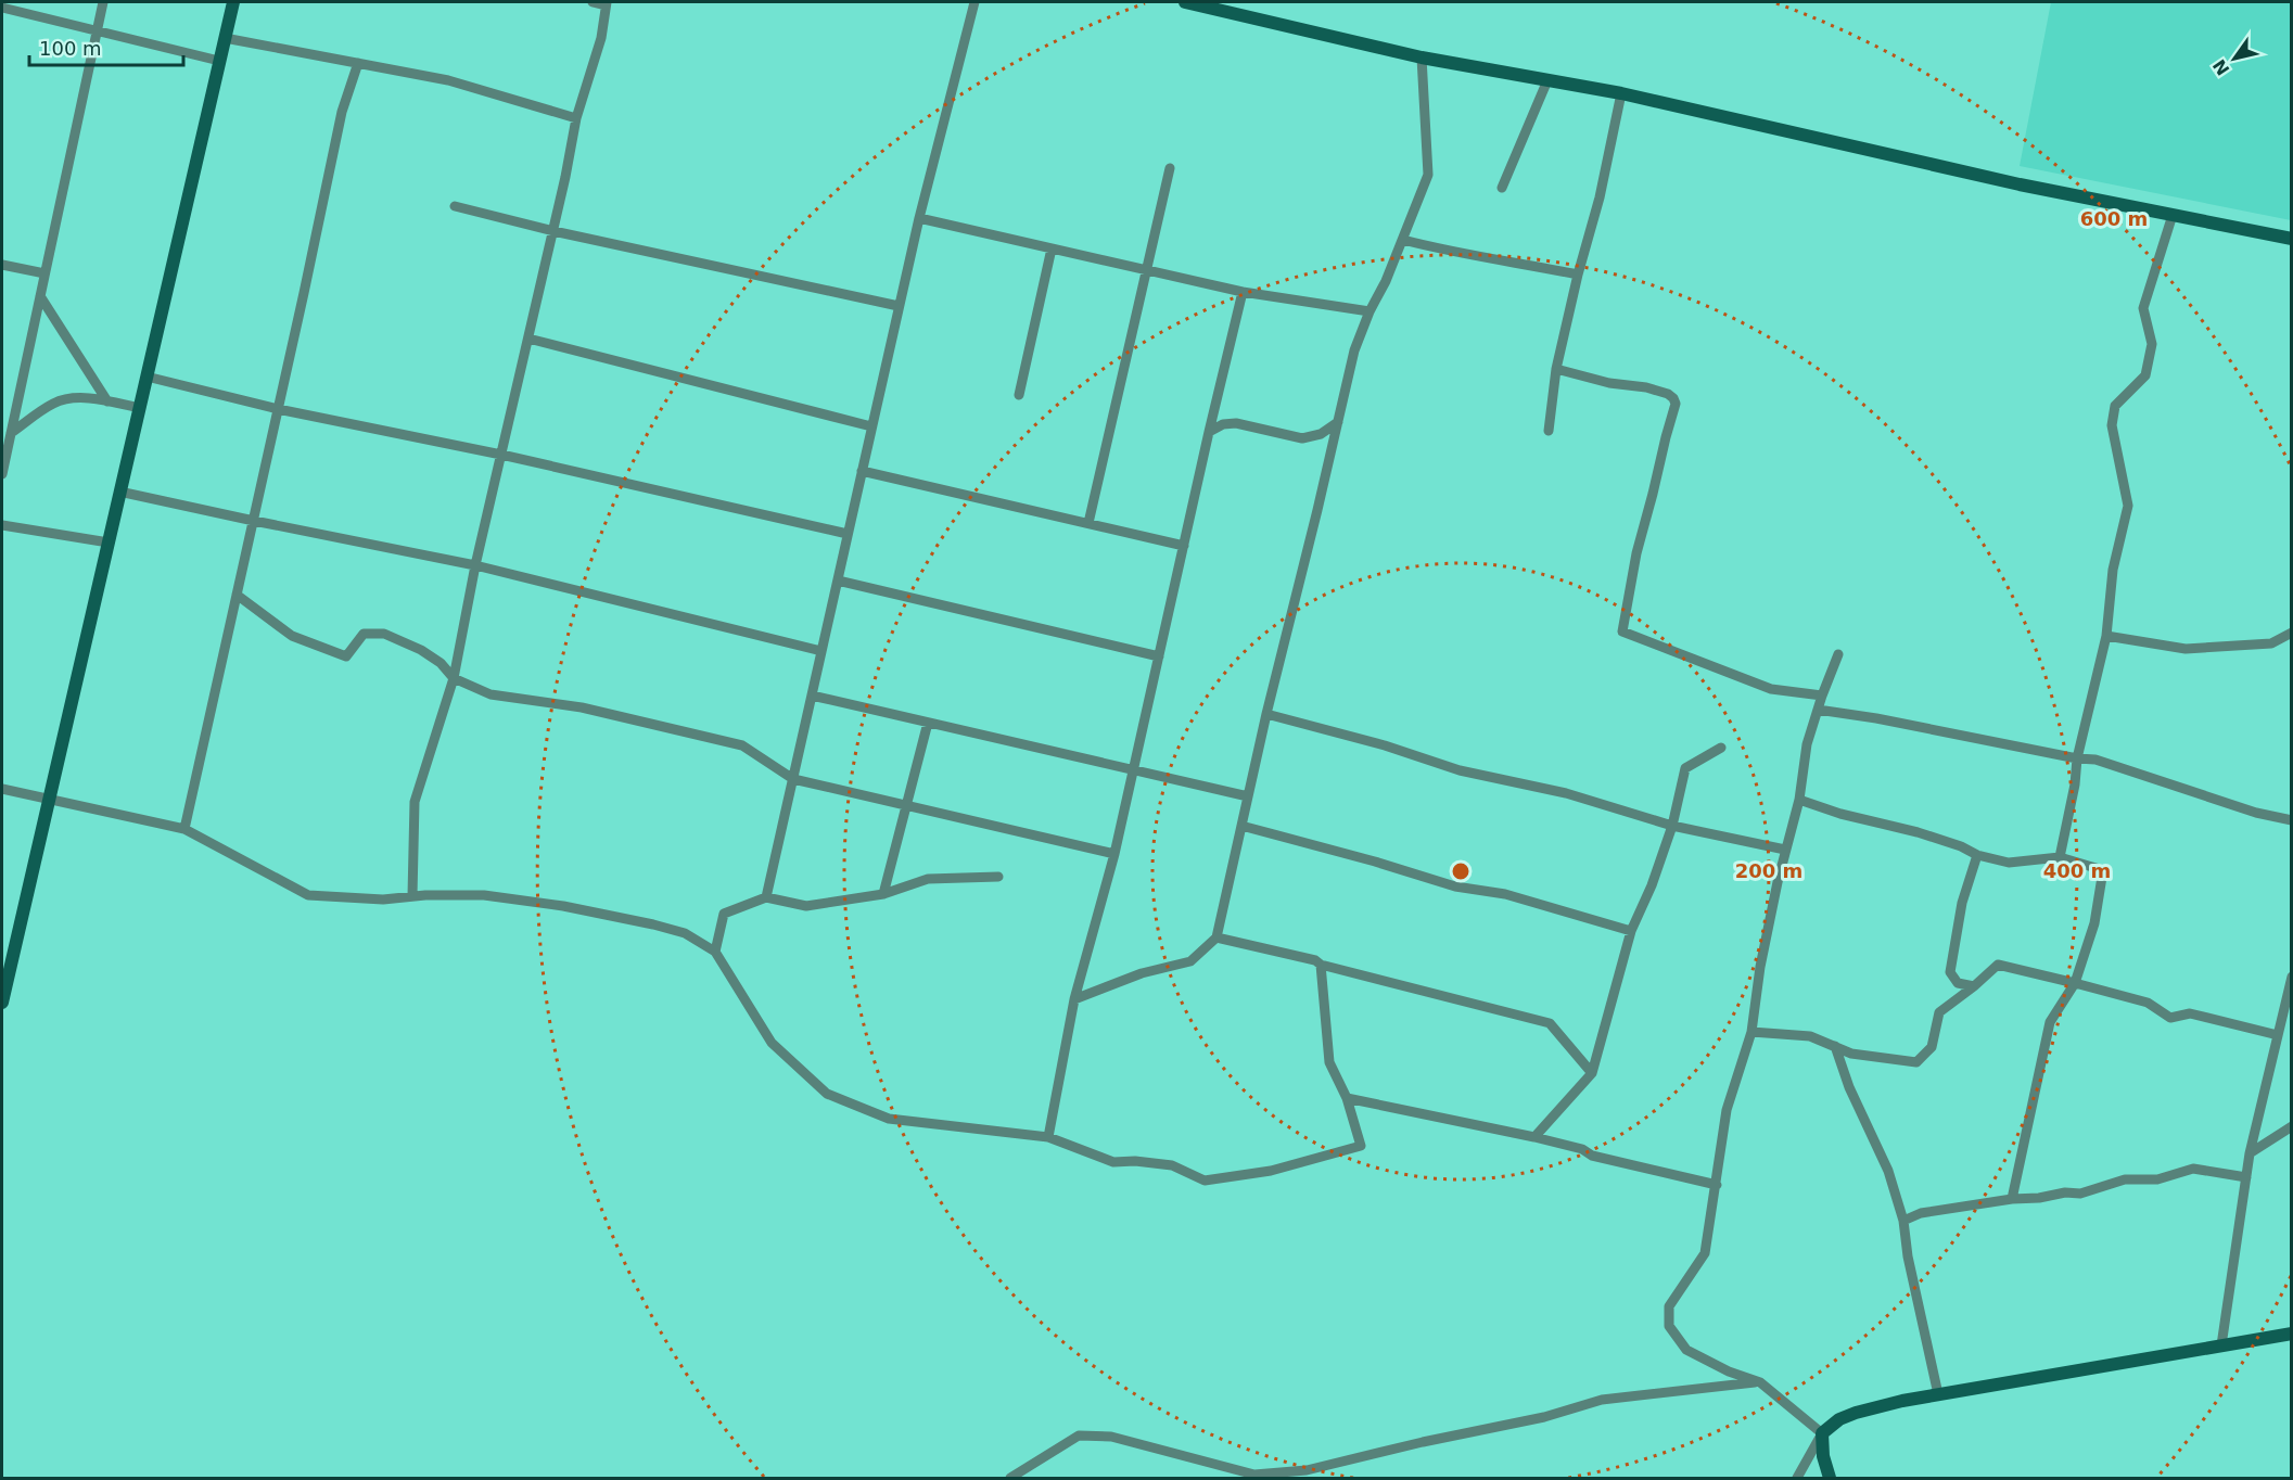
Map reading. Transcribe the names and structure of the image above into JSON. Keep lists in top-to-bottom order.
{
  "scale_bar": "100 m",
  "north": "bottom left",
  "rings": ["600 m", "200 m", "400 m"]
}
